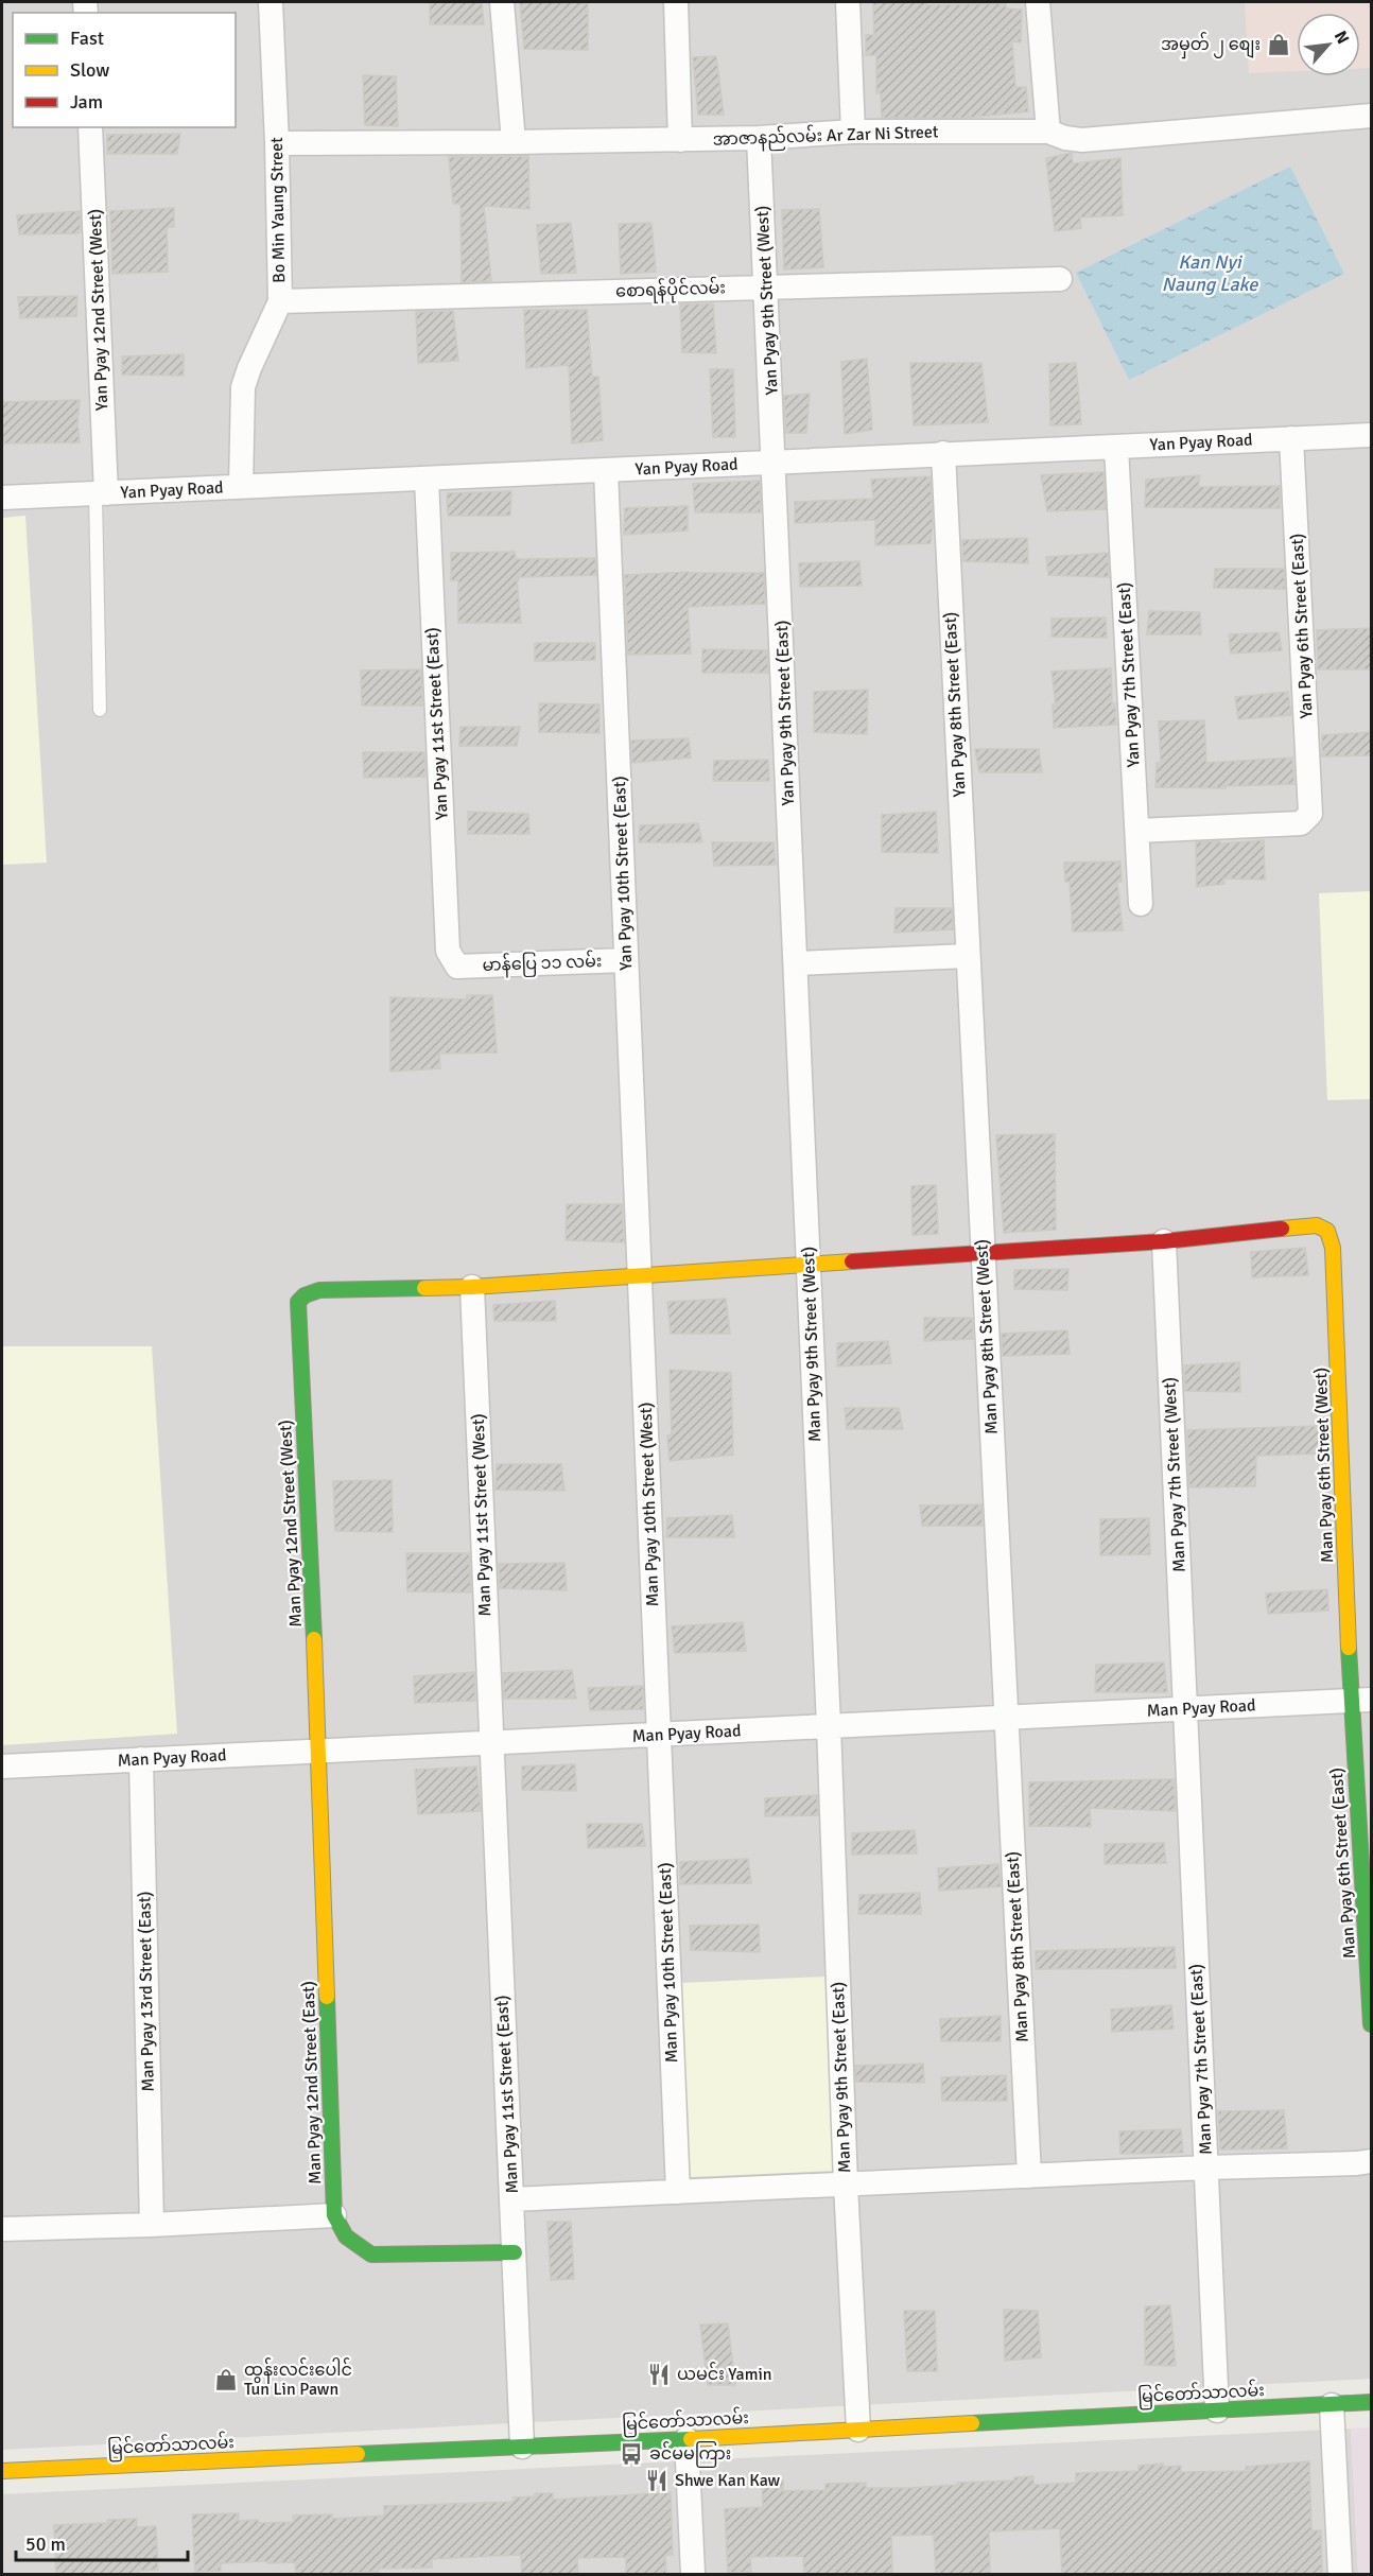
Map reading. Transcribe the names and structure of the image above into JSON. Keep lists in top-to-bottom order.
{
  "streets": {
    "street": [
      "အာဇာနည်လမ်း Ar Zar Ni Street",
      "Bo Min Yaung Street",
      "စောရန်ပိုင်လမ်း",
      "Yan Pyay 9th Street (West)",
      "Yan Pyay 12nd Street (West)",
      "Yan Pyay Road",
      "Yan Pyay 6th Street (East)",
      "Yan Pyay 7th Street (East)",
      "Yan Pyay 8th Street (East)",
      "Yan Pyay 9th Street (East)",
      "Yan Pyay 11st Street (East)",
      "Yan Pyay 10th Street (East)",
      "မာန်ပြေ ၁၁ လမ်း",
      "Man Pyay 8th Street (West)",
      "Man Pyay 9th Street (West)",
      "Man Pyay 6th Street (West)",
      "Man Pyay 7th Street (West)",
      "Man Pyay 10th Street (West)",
      "Man Pyay 11st Street (West)",
      "Man Pyay 12nd Street (West)",
      "Man Pyay Road",
      "Man Pyay 6th Street (East)",
      "Man Pyay 8th Street (East)",
      "Man Pyay 10th Street (East)",
      "Man Pyay 13rd Street (East)",
      "Man Pyay 7th Street (East)",
      "Man Pyay 9th Street (East)",
      "Man Pyay 12nd Street (East)",
      "Man Pyay 11st Street (East)",
      "မြင်တော်သာလမ်း"
    ]
  },
  "crossings": [
    ["အာဇာနည်လမ်း Ar Zar Ni Street", "Bo Min Yaung Street"],
    ["အာဇာနည်လမ်း Ar Zar Ni Street", "Yan Pyay 9th Street (West)"],
    ["Bo Min Yaung Street", "စောရန်ပိုင်လမ်း"],
    ["Bo Min Yaung Street", "Yan Pyay Road"],
    ["စောရန်ပိုင်လမ်း", "Yan Pyay 9th Street (West)"],
    ["Yan Pyay 9th Street (West)", "Yan Pyay Road"],
    ["Yan Pyay 9th Street (West)", "Yan Pyay 9th Street (East)"],
    ["Yan Pyay 12nd Street (West)", "Yan Pyay Road"],
    ["Yan Pyay Road", "Yan Pyay 6th Street (East)"],
    ["Yan Pyay Road", "Yan Pyay 7th Street (East)"],
    ["Yan Pyay Road", "Yan Pyay 8th Street (East)"],
    ["Yan Pyay Road", "Yan Pyay 9th Street (East)"],
    ["Yan Pyay Road", "Yan Pyay 11st Street (East)"],
    ["Yan Pyay Road", "Yan Pyay 10th Street (East)"],
    ["Yan Pyay 6th Street (East)", "Yan Pyay 7th Street (East)"],
    ["Yan Pyay 8th Street (East)", "Man Pyay 8th Street (West)"],
    ["Yan Pyay 9th Street (East)", "Man Pyay 9th Street (West)"],
    ["Yan Pyay 11st Street (East)", "မာန်ပြေ ၁၁ လမ်း"],
    ["Yan Pyay 10th Street (East)", "မာန်ပြေ ၁၁ လမ်း"],
    ["Yan Pyay 10th Street (East)", "Man Pyay 10th Street (West)"],
    ["Man Pyay 8th Street (West)", "Man Pyay Road"],
    ["Man Pyay 8th Street (West)", "Man Pyay 8th Street (East)"],
    ["Man Pyay 9th Street (West)", "Man Pyay Road"],
    ["Man Pyay 9th Street (West)", "Man Pyay 9th Street (East)"],
    ["Man Pyay 6th Street (West)", "Man Pyay 7th Street (West)"],
    ["Man Pyay 6th Street (West)", "Man Pyay Road"],
    ["Man Pyay 6th Street (West)", "Man Pyay 6th Street (East)"],
    ["Man Pyay 7th Street (West)", "Man Pyay Road"],
    ["Man Pyay 7th Street (West)", "Man Pyay 7th Street (East)"],
    ["Man Pyay 10th Street (West)", "Man Pyay Road"],
    ["Man Pyay 10th Street (West)", "Man Pyay 10th Street (East)"],
    ["Man Pyay 11st Street (West)", "Man Pyay 12nd Street (West)"],
    ["Man Pyay 11st Street (West)", "Man Pyay Road"],
    ["Man Pyay 11st Street (West)", "Man Pyay 11st Street (East)"],
    ["Man Pyay 12nd Street (West)", "Man Pyay Road"],
    ["Man Pyay 12nd Street (West)", "Man Pyay 12nd Street (East)"],
    ["Man Pyay Road", "Man Pyay 6th Street (East)"],
    ["Man Pyay Road", "Man Pyay 8th Street (East)"],
    ["Man Pyay Road", "Man Pyay 10th Street (East)"],
    ["Man Pyay Road", "Man Pyay 13rd Street (East)"],
    ["Man Pyay Road", "Man Pyay 7th Street (East)"],
    ["Man Pyay Road", "Man Pyay 9th Street (East)"],
    ["Man Pyay Road", "Man Pyay 12nd Street (East)"],
    ["Man Pyay Road", "Man Pyay 11st Street (East)"],
    ["Man Pyay 7th Street (East)", "မြင်တော်သာလမ်း"],
    ["Man Pyay 9th Street (East)", "မြင်တော်သာလမ်း"],
    ["Man Pyay 11st Street (East)", "မြင်တော်သာလမ်း"]
  ],
  "water": ["Kan Nyi Naung Lake"],
  "places": {
    "shop": ["အမှတ် ၂ စျေး", "ထွန်းလင်းပေါင် Tun Lin Pawn"],
    "restaurant": ["ယမင်း Yamin", "Shwe Kan Kaw"],
    "bus stop": ["ခင်မမကြား"]
  },
  "legend": ["Fast", "Slow", "Jam"],
  "scale_bar": "50 m",
  "north": "top right"
}
